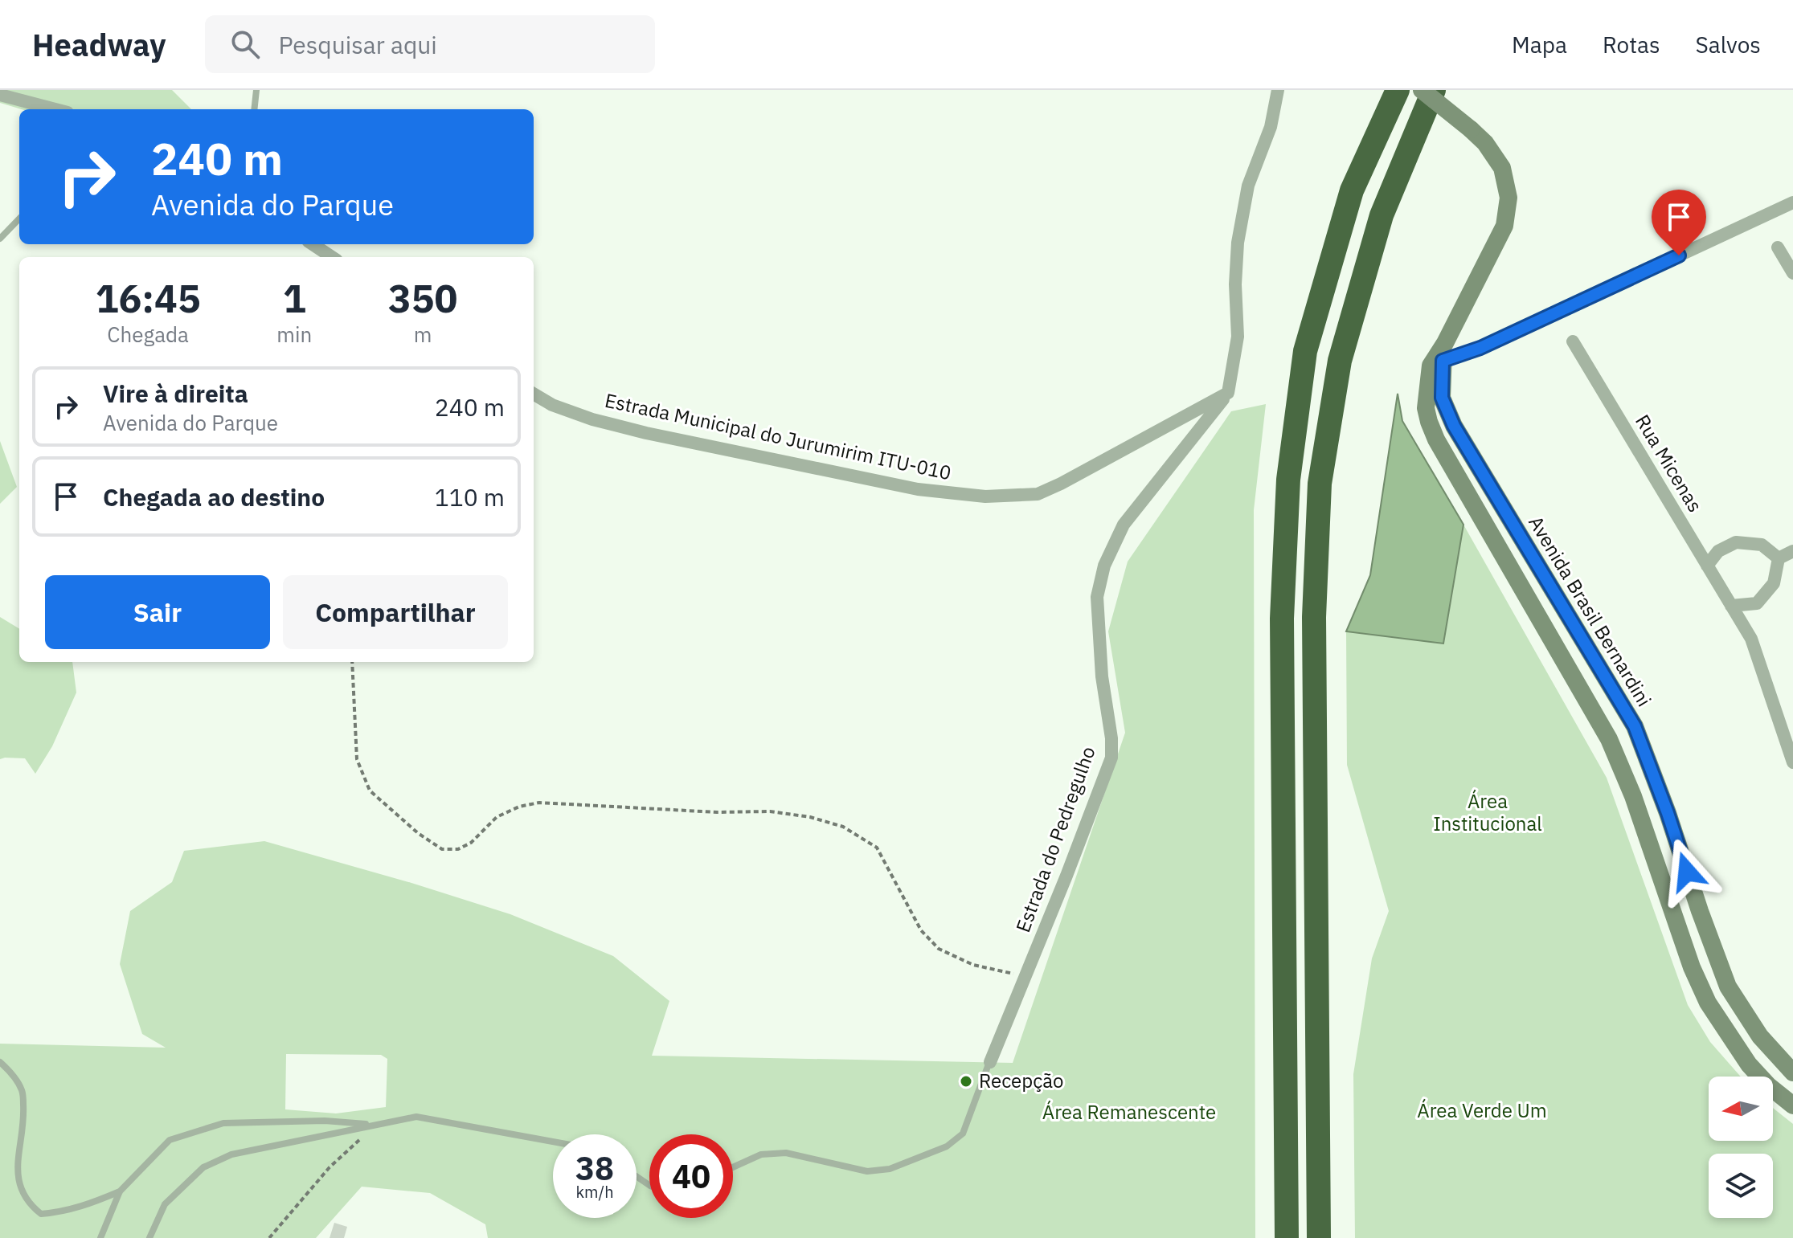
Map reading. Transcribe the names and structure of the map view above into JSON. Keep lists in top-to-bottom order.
{
  "streets": {
    "street": [
      "Estrada Municipal do Jurumirim ITU-010",
      "Rua Micenas",
      "Avenida Brasil Bernardini",
      "Estrada do Pedregulho"
    ]
  },
  "crossings": [
    ["Estrada Municipal do Jurumirim ITU-010", "Estrada do Pedregulho"]
  ],
  "parks": ["Área Institucional", "Área Verde Um", "Área Remanescente"],
  "places": ["Recepção"],
  "north": "left",
  "page": {
    "header": "Headway",
    "search": "Pesquisar aqui",
    "nav": ["Mapa", "Rotas", "Salvos"],
    "turn": ["240 m", "Avenida do Parque"],
    "eta": [
      "16:45",
      "Chegada",
      "1",
      "min",
      "350",
      "m"
    ],
    "list": [
      {
        "name": "Vire à direita",
        "note": "Avenida do Parque",
        "value": "240 m"
      },
      {
        "name": "Chegada ao destino",
        "value": "110 m"
      }
    ],
    "buttons": ["Sair", "Compartilhar"],
    "speed": "38 km/h",
    "limit": "40"
  }
}
